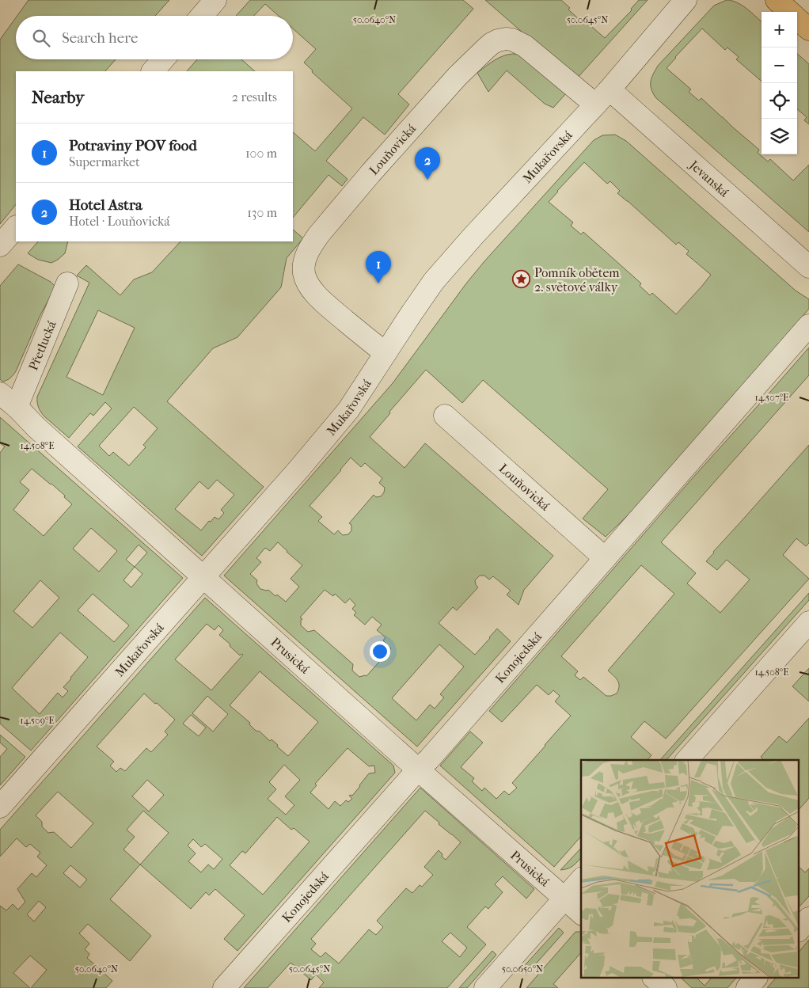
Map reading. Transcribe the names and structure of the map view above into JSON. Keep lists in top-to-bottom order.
{
  "streets": {
    "street": [
      "Louňovická",
      "Mukařovská",
      "Jevanská",
      "Přetlucká",
      "Prusická",
      "Konojedská"
    ]
  },
  "crossings": [
    ["Louňovická", "Mukařovská"],
    ["Louňovická", "Konojedská"],
    ["Mukařovská", "Jevanská"],
    ["Mukařovská", "Prusická"],
    ["Přetlucká", "Prusická"],
    ["Prusická", "Konojedská"]
  ],
  "places": {
    "place": ["Pomník obětem 2. světové války"]
  },
  "page": {
    "map_buttons": ["+", "−"],
    "search": "Search here",
    "heading": ["Nearby", "2 results"],
    "list": [
      {
        "mark": "1",
        "name": "Potraviny POV food",
        "note": "Supermarket",
        "value": "100 m"
      },
      {
        "mark": "2",
        "name": "Hotel Astra",
        "note": "Hotel · Louňovická",
        "value": "130 m"
      }
    ],
    "pins": ["2", "1"]
  },
  "coordinates": [
    "50.0640°N",
    "50.0645°N",
    "14.507°E",
    "14.508°E",
    "14.509°E",
    "50.0650°N"
  ]
}
